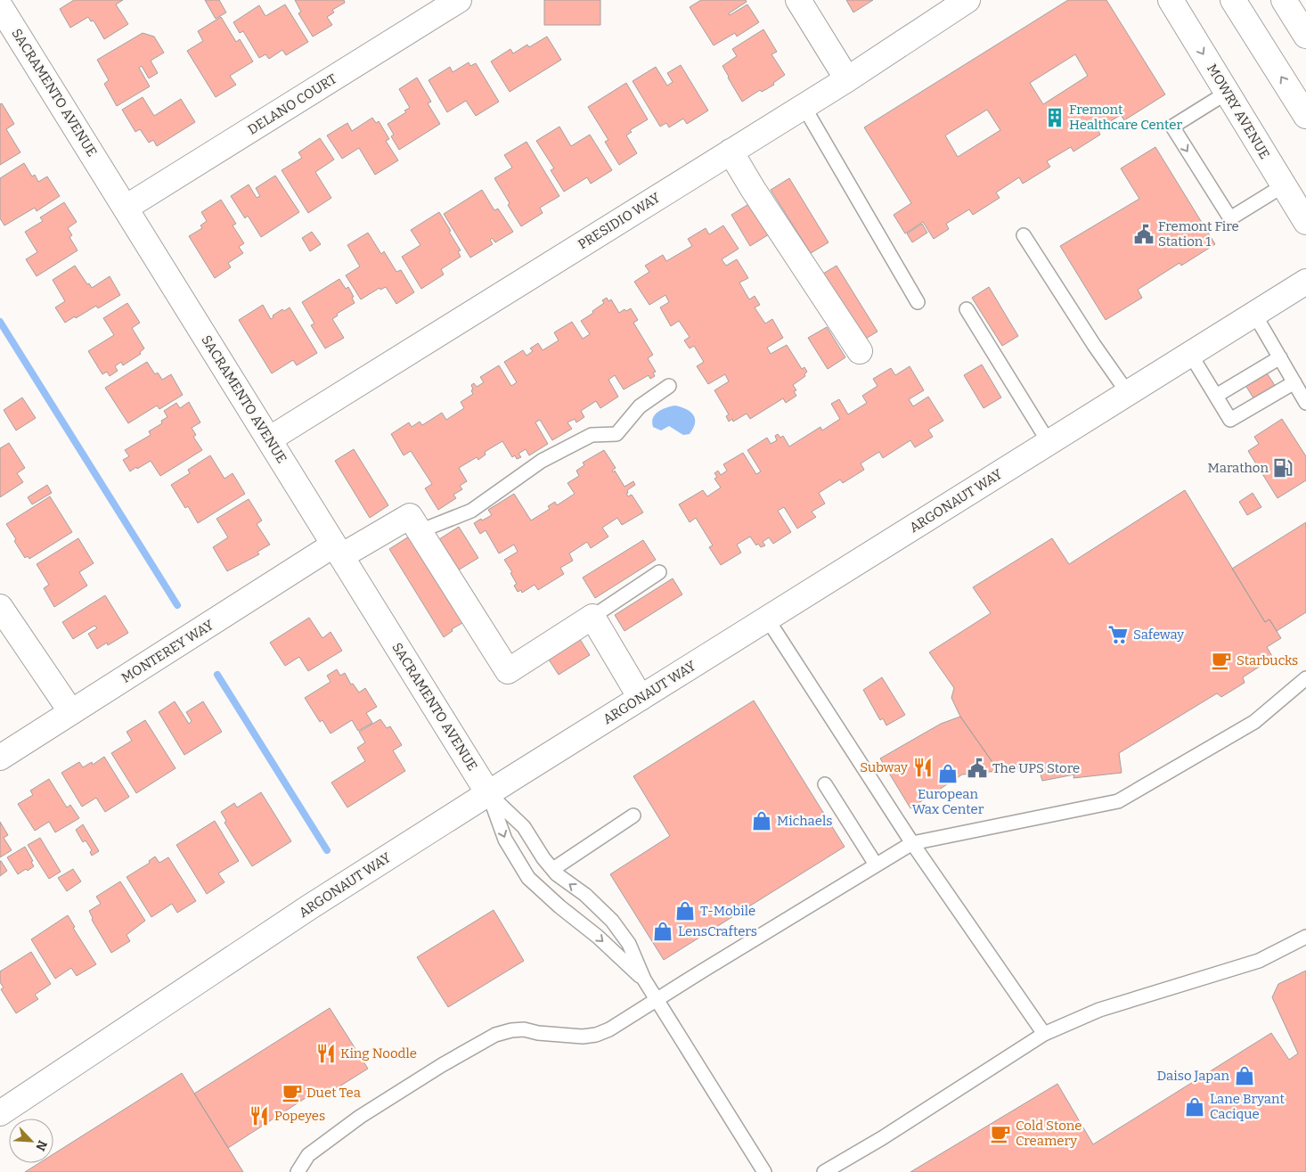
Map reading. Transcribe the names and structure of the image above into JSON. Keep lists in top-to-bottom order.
{
  "streets": {
    "street": [
      "SACRAMENTO AVENUE",
      "DELANO COURT",
      "MOWRY AVENUE",
      "PRESIDIO WAY",
      "ARGONAUT WAY",
      "MONTEREY WAY"
    ]
  },
  "crossings": [
    ["SACRAMENTO AVENUE", "DELANO COURT"],
    ["SACRAMENTO AVENUE", "PRESIDIO WAY"],
    ["SACRAMENTO AVENUE", "ARGONAUT WAY"],
    ["SACRAMENTO AVENUE", "MONTEREY WAY"]
  ],
  "places": {
    "building": ["Fremont Healthcare Center"],
    "public building": ["Fremont Fire Station 1", "The UPS Store"],
    "fuel station": ["Marathon"],
    "supermarket": ["Safeway"],
    "cafe": ["Starbucks", "Duet Tea", "Cold Stone Creamery"],
    "restaurant": ["Subway", "King Noodle", "Popeyes"],
    "shop": [
      "European Wax Center",
      "Michaels",
      "T-Mobile",
      "LensCrafters",
      "Daiso Japan",
      "Lane Bryant Cacique"
    ]
  },
  "north": "bottom right"
}
